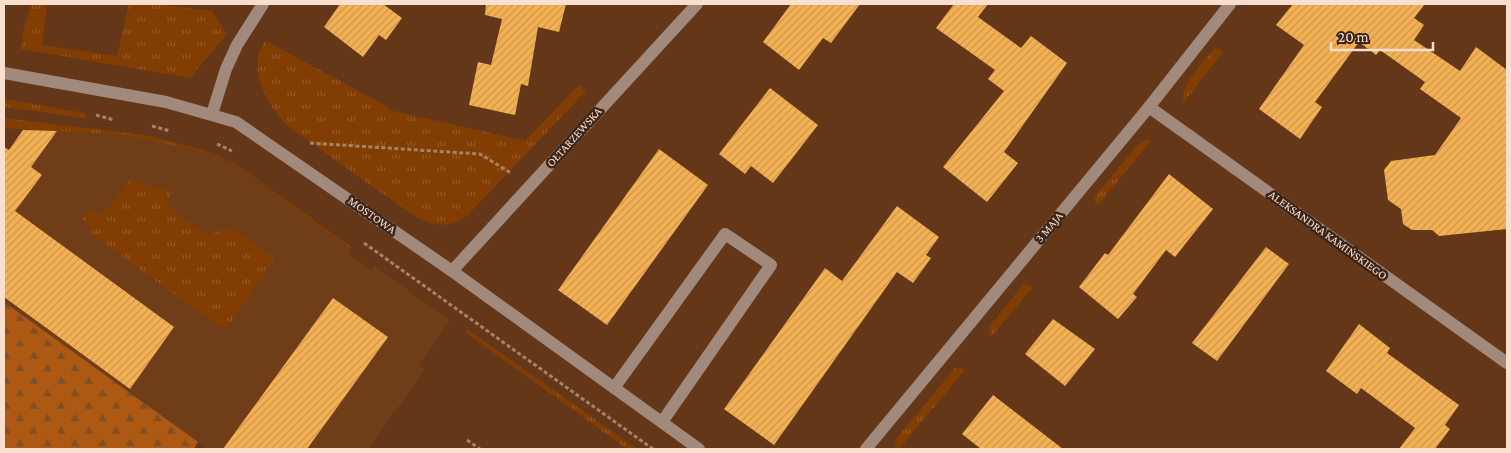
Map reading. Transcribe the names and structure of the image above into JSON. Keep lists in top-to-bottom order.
{
  "streets": {
    "street": [
      "OŁTARZEWSKA",
      "MOSTOWA",
      "3 MAJA",
      "ALEKSANDRA KAMIŃSKIEGO"
    ]
  },
  "crossings": [
    ["OŁTARZEWSKA", "MOSTOWA"],
    ["3 MAJA", "ALEKSANDRA KAMIŃSKIEGO"]
  ],
  "scale_bar": "20 m"
}
